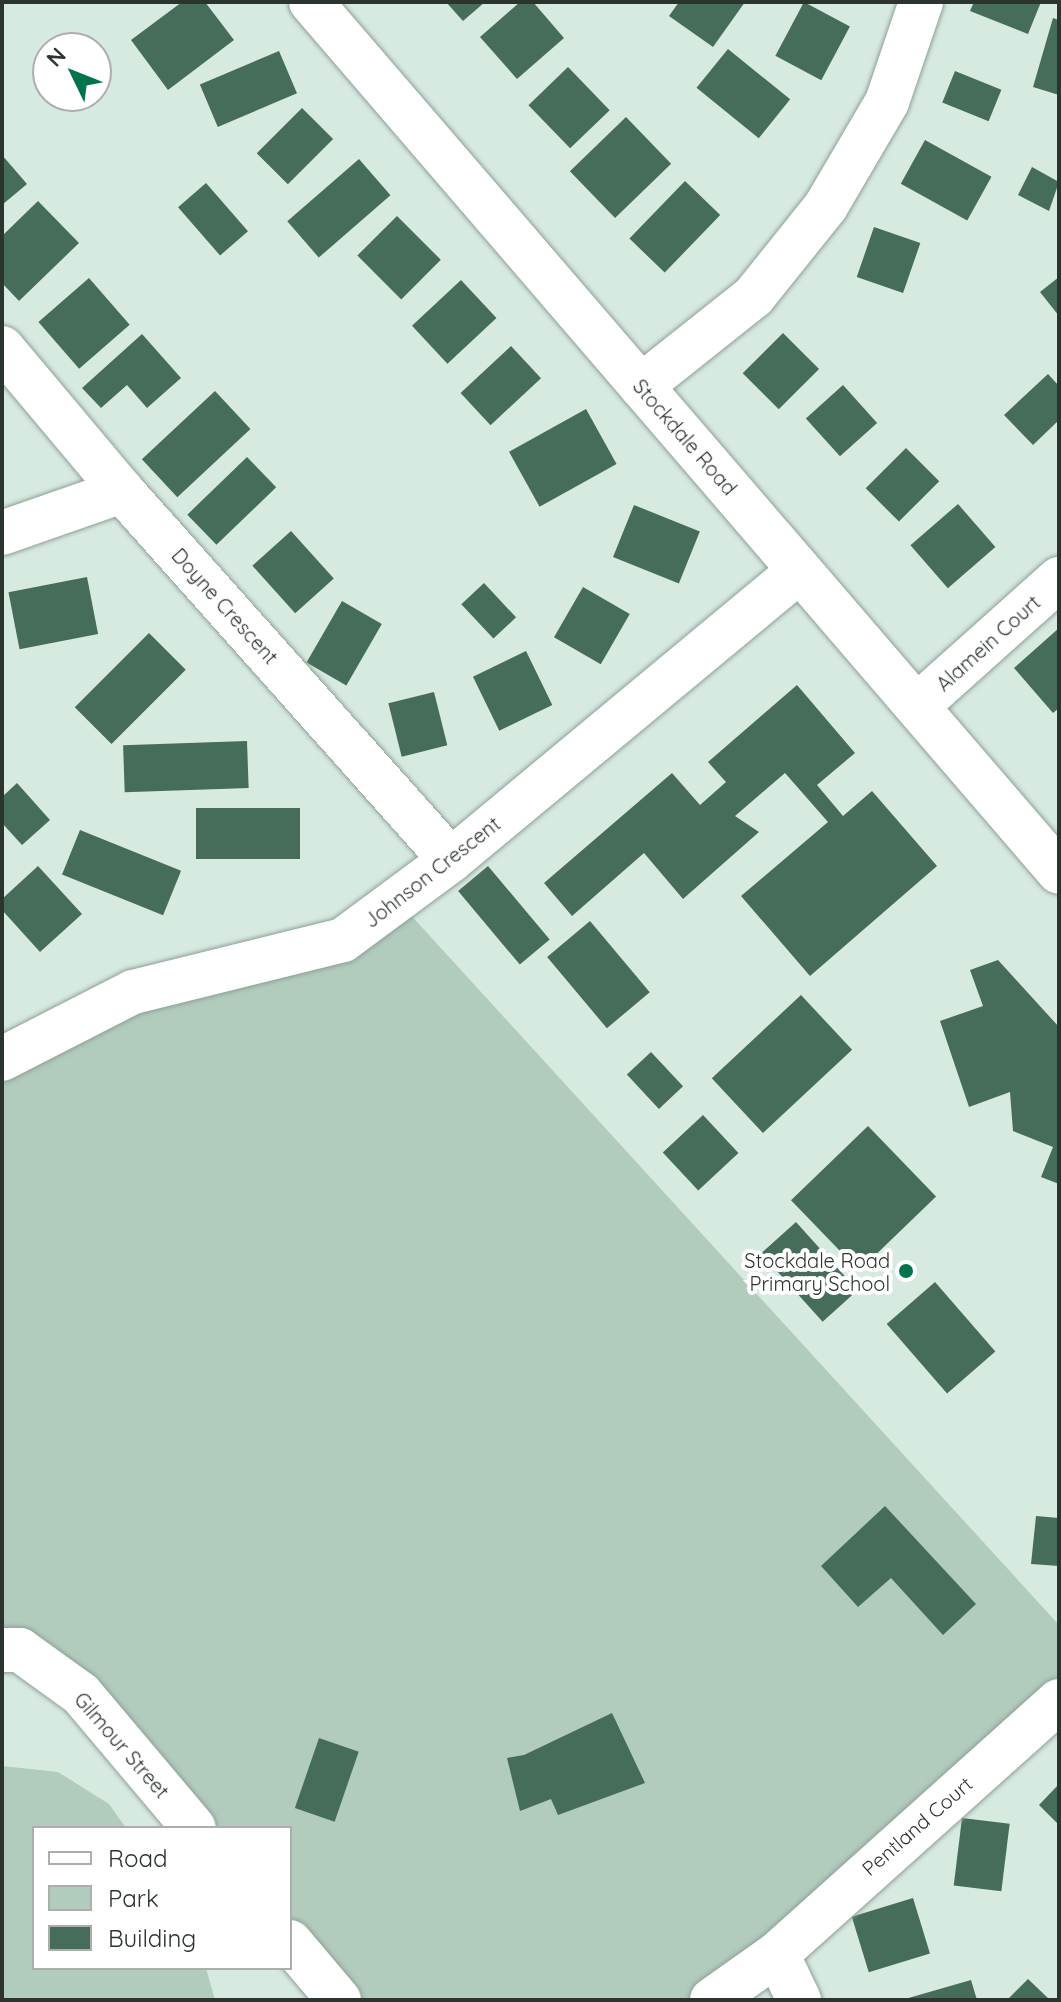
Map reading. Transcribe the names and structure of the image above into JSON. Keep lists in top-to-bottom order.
{
  "streets": {
    "street": [
      "Stockdale Road",
      "Doyne Crescent",
      "Alamein Court",
      "Johnson Crescent",
      "Gilmour Street",
      "Pentland Court"
    ]
  },
  "crossings": [
    ["Stockdale Road", "Alamein Court"],
    ["Stockdale Road", "Johnson Crescent"],
    ["Doyne Crescent", "Johnson Crescent"]
  ],
  "places": ["Stockdale Road Primary School"],
  "legend": ["Road", "Park", "Building"],
  "north": "top left"
}
